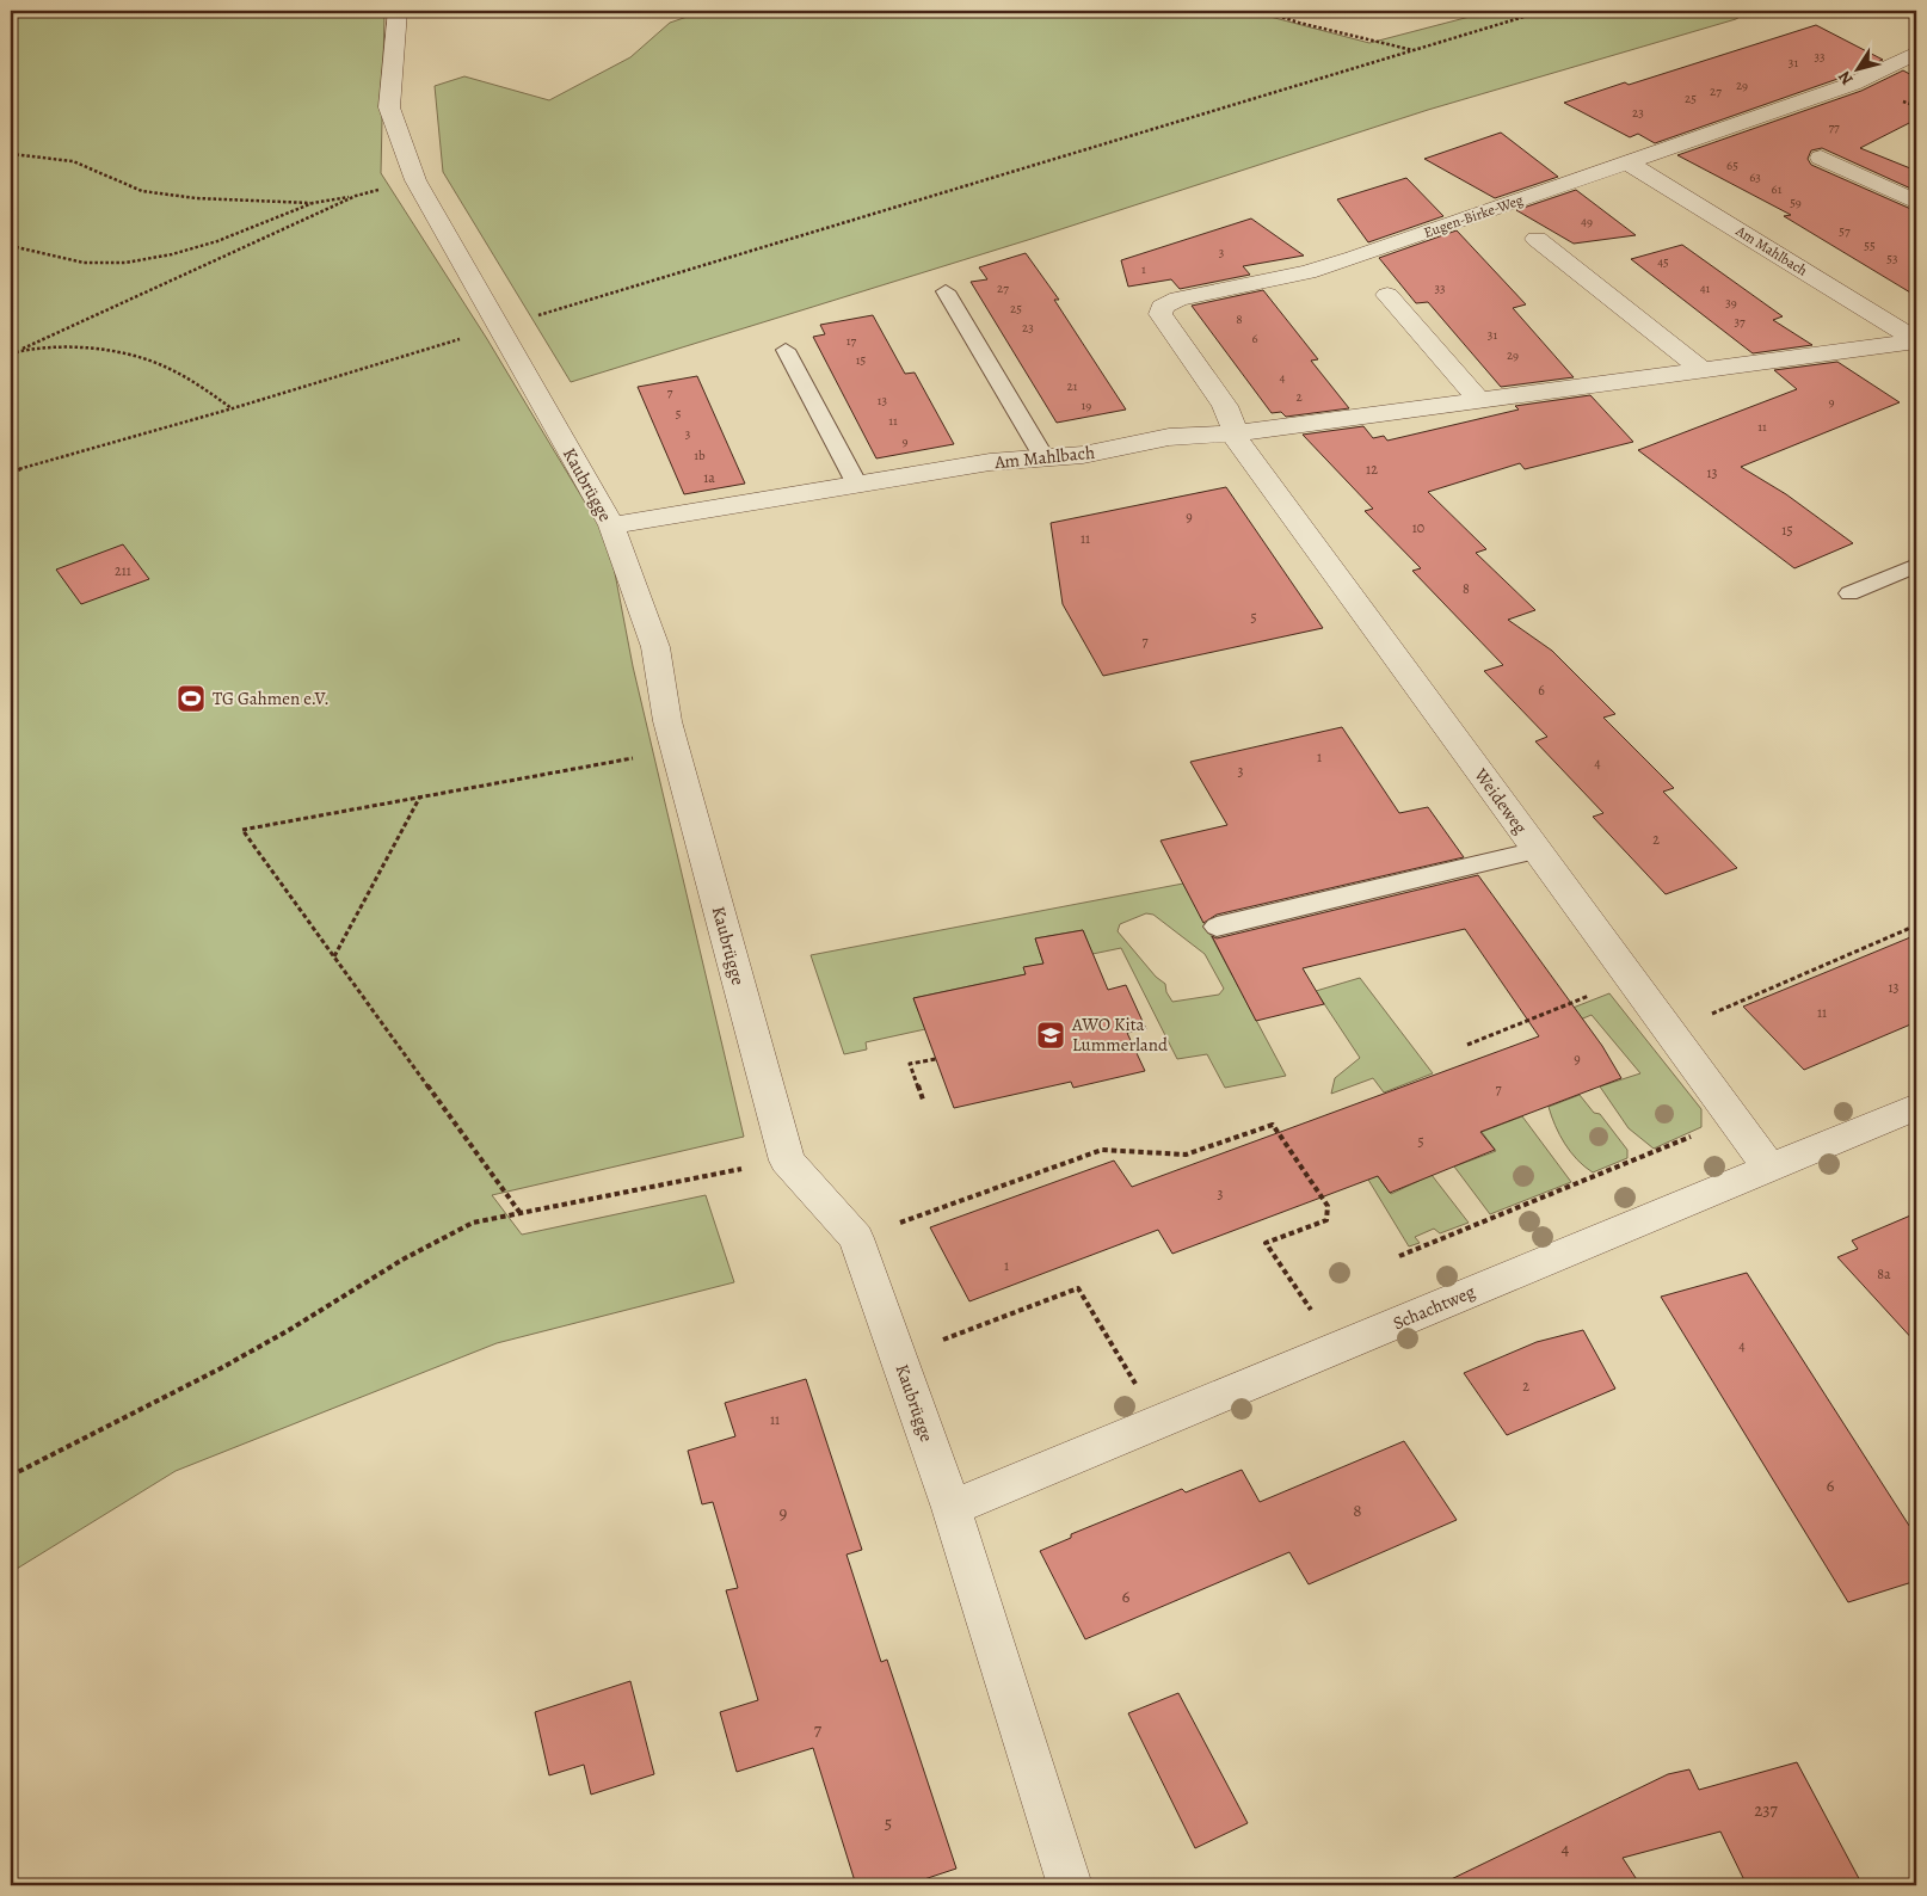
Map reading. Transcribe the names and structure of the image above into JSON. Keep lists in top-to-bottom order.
{
  "streets": {
    "street": [
      "Eugen-Birke-Weg",
      "Am Mahlbach",
      "Kaubrügge",
      "Weideweg",
      "Schachtweg"
    ]
  },
  "crossings": [
    ["Eugen-Birke-Weg", "Am Mahlbach"],
    ["Eugen-Birke-Weg", "Weideweg"],
    ["Am Mahlbach", "Kaubrügge"],
    ["Am Mahlbach", "Weideweg"],
    ["Kaubrügge", "Schachtweg"],
    ["Weideweg", "Schachtweg"]
  ],
  "places": {
    "sports": ["TG Gahmen e.V."],
    "school or university": ["AWO Kita Lummerland"]
  },
  "house_numbers": [
    "33",
    "31",
    "29",
    "27",
    "25",
    "23",
    "77",
    "65",
    "63",
    "61",
    "59",
    "49",
    "57",
    "55",
    "3",
    "53",
    "45",
    "1",
    "27",
    "33",
    "41",
    "39",
    "25",
    "8",
    "37",
    "23",
    "31",
    "6",
    "17",
    "29",
    "15",
    "4",
    "21",
    "7",
    "2",
    "13",
    "9",
    "19",
    "5",
    "11",
    "11",
    "3",
    "9",
    "1b",
    "12",
    "13",
    "1a",
    "9",
    "10",
    "15",
    "11",
    "211",
    "8",
    "5",
    "7",
    "6",
    "1",
    "4",
    "3",
    "2",
    "13",
    "11",
    "9",
    "7",
    "5",
    "3",
    "1",
    "8a",
    "4",
    "2",
    "11",
    "6",
    "8",
    "9",
    "6",
    "7",
    "237",
    "5",
    "4"
  ],
  "north": "bottom left"
}
